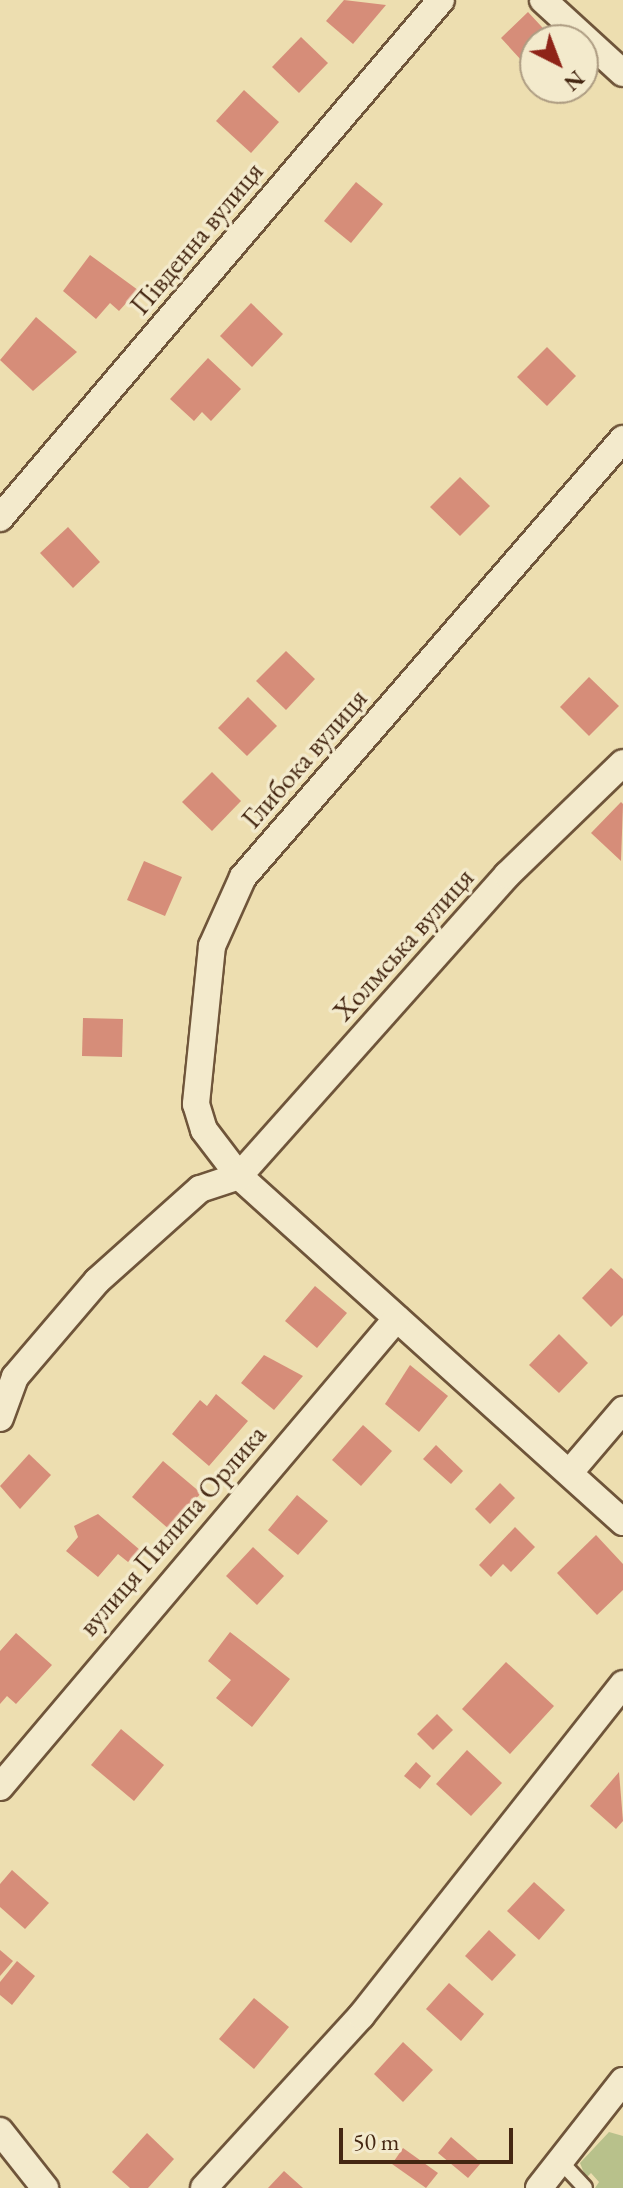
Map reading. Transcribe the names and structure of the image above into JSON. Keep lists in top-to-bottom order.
{
  "streets": {
    "street": [
      "Південна вулиця",
      "Глибока вулиця",
      "Холмська вулиця",
      "вулиця Пилипа Орлика"
    ]
  },
  "crossings": [
    ["Глибока вулиця", "Холмська вулиця"],
    ["Глибока вулиця", "вулиця Пилипа Орлика"]
  ],
  "scale_bar": "50 m",
  "north": "bottom right"
}
